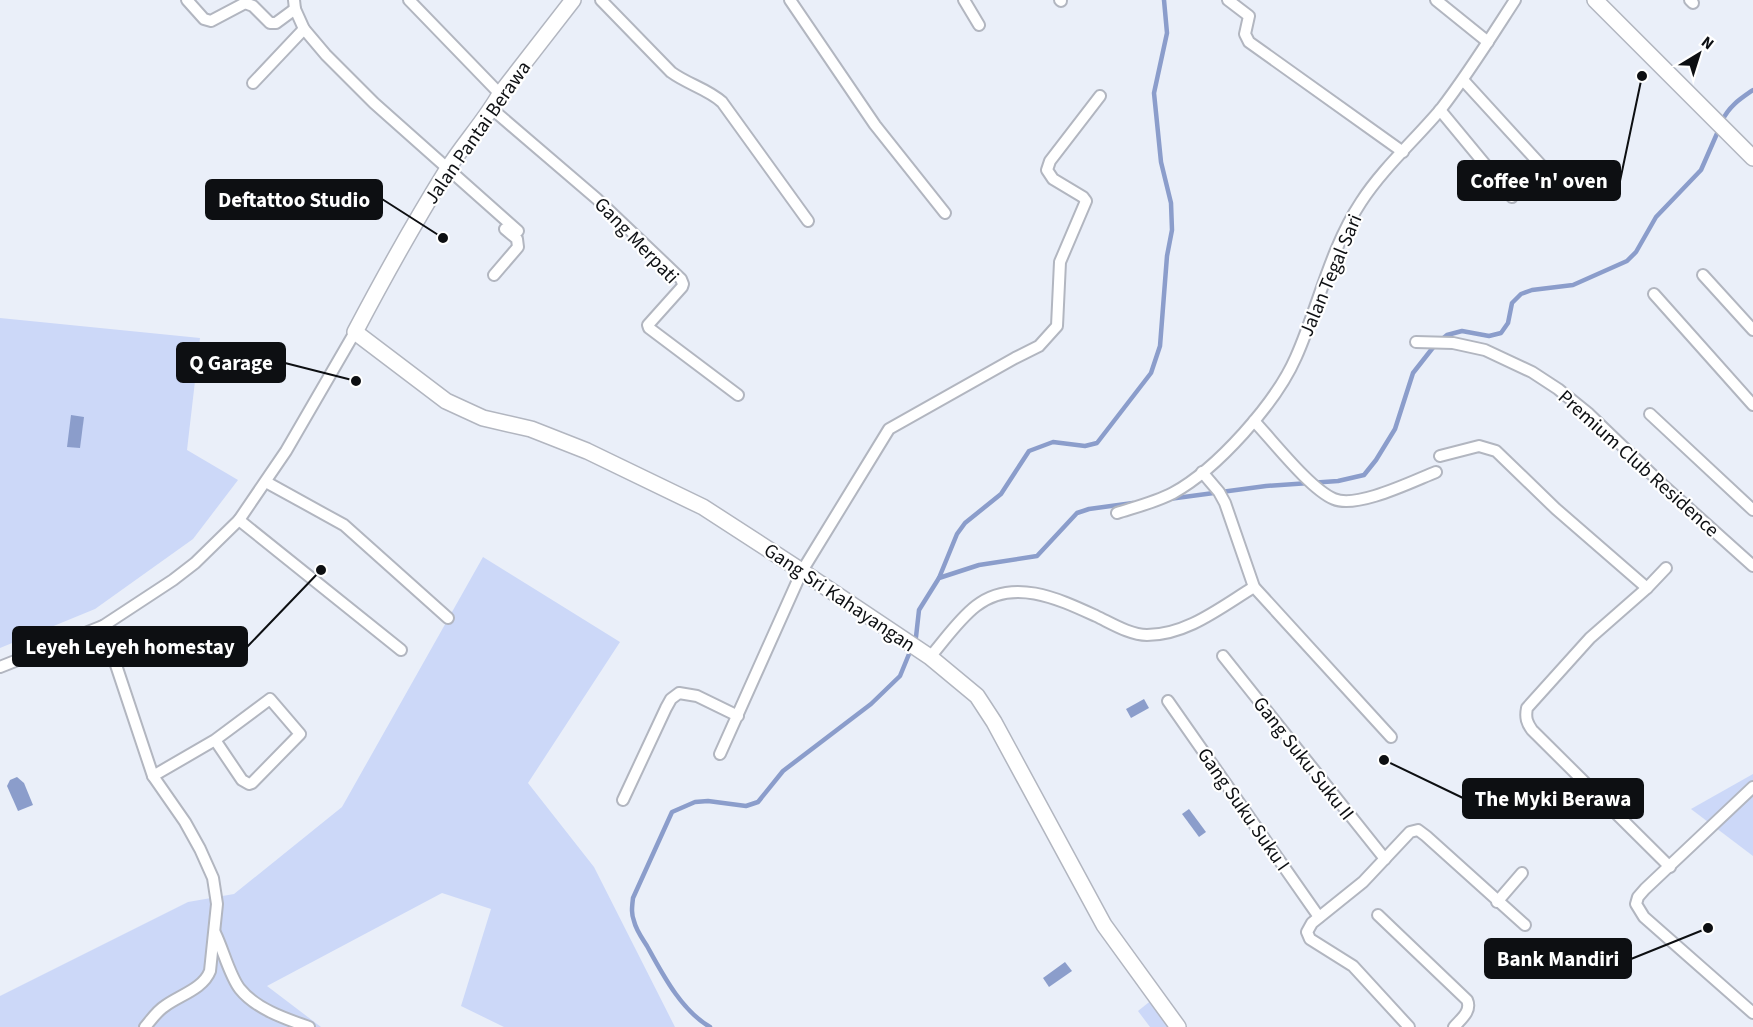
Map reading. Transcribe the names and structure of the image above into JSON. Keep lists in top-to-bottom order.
{
  "streets": {
    "street": [
      "Jalan Pantai Berawa",
      "Gang Merpati",
      "Jalan Tegal Sari",
      "Premium Club Residence",
      "Gang Sri Kahayangan",
      "Gang Suku Suku II",
      "Gang Suku Suku I"
    ]
  },
  "crossings": [
    ["Jalan Pantai Berawa", "Gang Merpati"],
    ["Jalan Pantai Berawa", "Gang Sri Kahayangan"]
  ],
  "places": [
    "Coffee 'n' oven",
    "Deftattoo Studio",
    "Q Garage",
    "Leyeh Leyeh homestay",
    "The Myki Berawa",
    "Bank Mandiri"
  ],
  "north": "top right"
}
